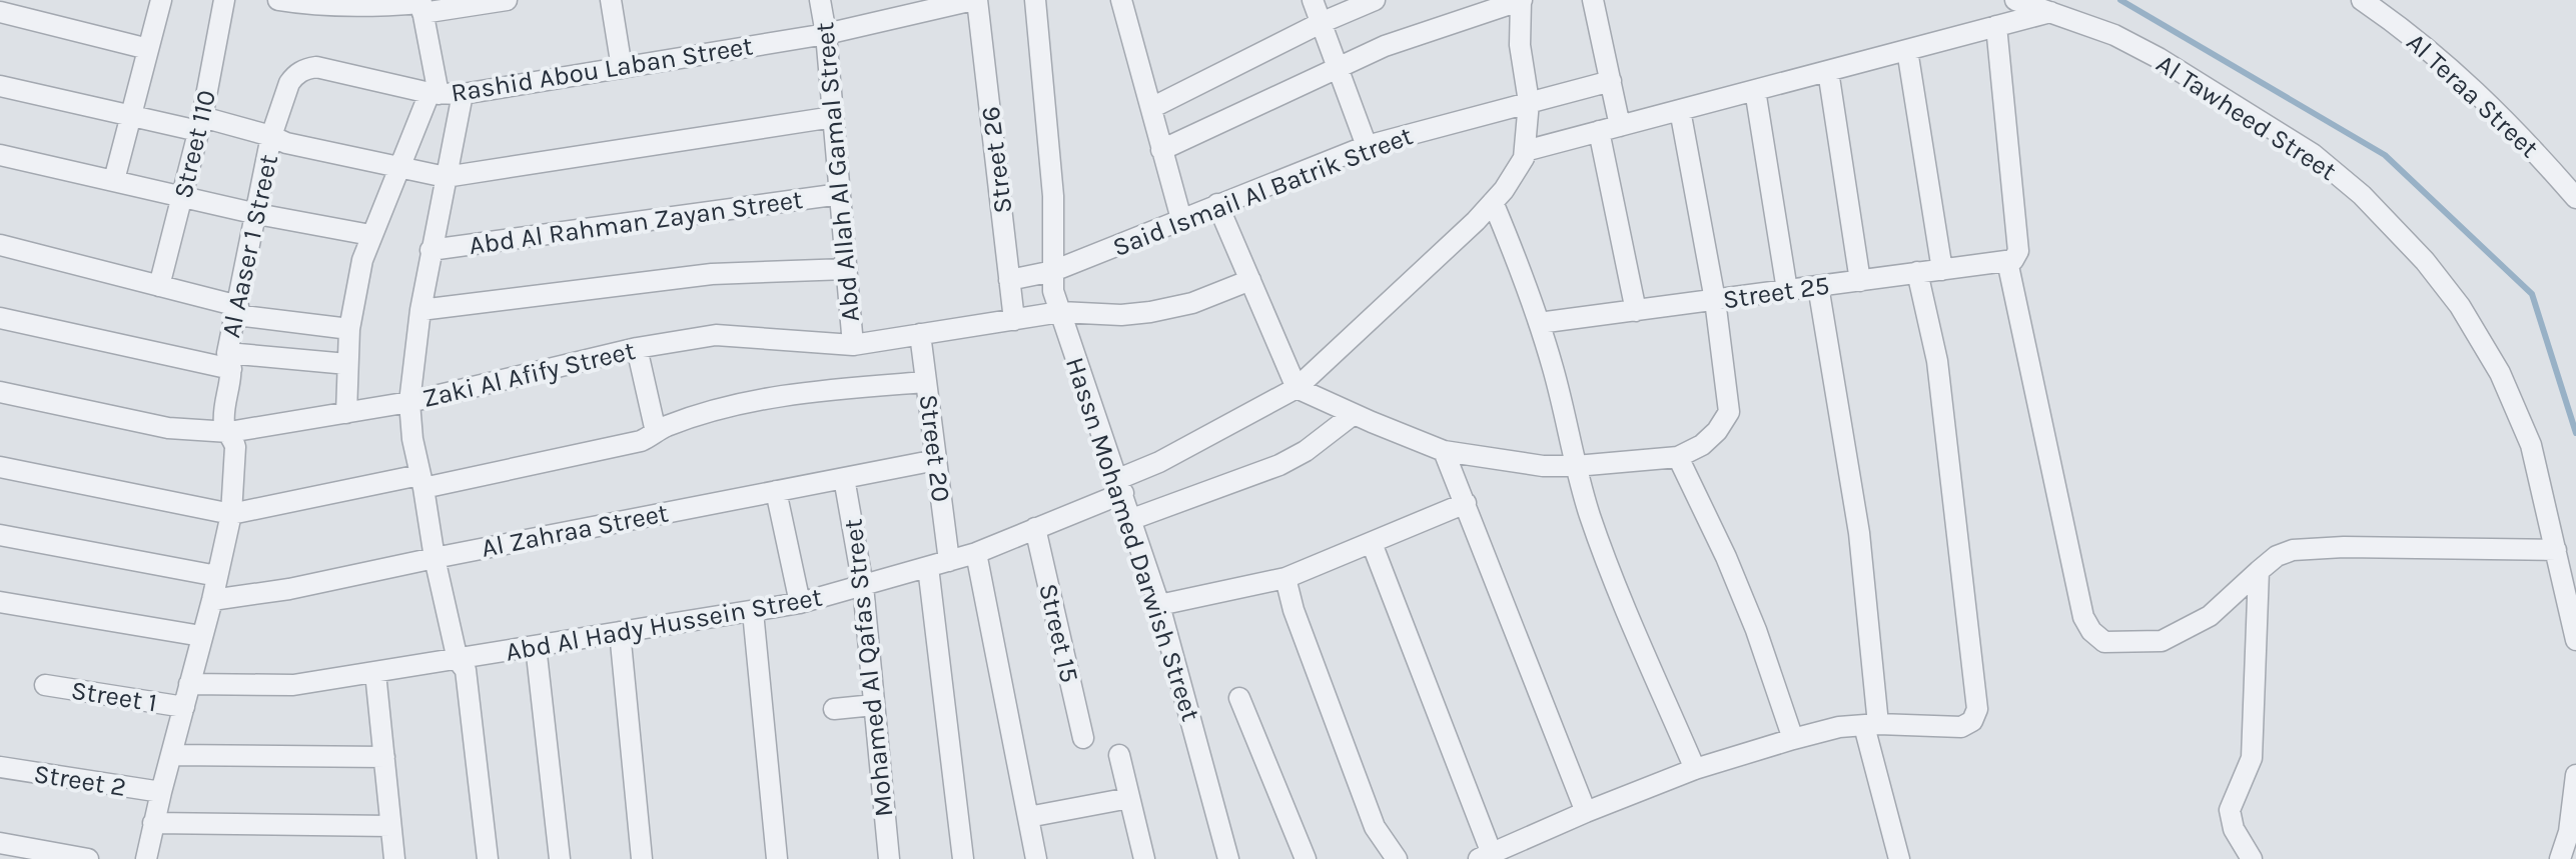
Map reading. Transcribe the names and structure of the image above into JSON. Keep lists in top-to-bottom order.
{
  "streets": {
    "street": [
      "Rashid Abou Laban Street",
      "Al Teraa Street",
      "Al Tawheed Street",
      "Street 110",
      "Street 26",
      "Abd Allah Al Gamal Street",
      "Said Ismail Al Batrik Street",
      "Abd Al Rahman Zayan Street",
      "Al Aaser 1 Street",
      "Street 25",
      "Zaki Al Afify Street",
      "Street 20",
      "Al Zahraa Street",
      "Hassn Mohamed Darwish Street",
      "Abd Al Hady Hussein Street",
      "Street 15",
      "Mohamed Al Qafas Street",
      "Street 1",
      "Street 2"
    ]
  },
  "crossings": [
    ["Rashid Abou Laban Street", "Street 26"],
    ["Rashid Abou Laban Street", "Abd Allah Al Gamal Street"],
    ["Rashid Abou Laban Street", "Al Aaser 1 Street"],
    ["Street 26", "Said Ismail Al Batrik Street"],
    ["Street 26", "Zaki Al Afify Street"],
    ["Abd Allah Al Gamal Street", "Abd Al Rahman Zayan Street"],
    ["Abd Allah Al Gamal Street", "Zaki Al Afify Street"],
    ["Said Ismail Al Batrik Street", "Hassn Mohamed Darwish Street"],
    ["Al Aaser 1 Street", "Zaki Al Afify Street"],
    ["Al Aaser 1 Street", "Al Zahraa Street"],
    ["Al Aaser 1 Street", "Abd Al Hady Hussein Street"],
    ["Al Aaser 1 Street", "Street 1"],
    ["Al Aaser 1 Street", "Street 2"],
    ["Zaki Al Afify Street", "Street 20"],
    ["Zaki Al Afify Street", "Hassn Mohamed Darwish Street"],
    ["Street 20", "Al Zahraa Street"],
    ["Street 20", "Abd Al Hady Hussein Street"],
    ["Al Zahraa Street", "Mohamed Al Qafas Street"],
    ["Hassn Mohamed Darwish Street", "Abd Al Hady Hussein Street"],
    ["Abd Al Hady Hussein Street", "Street 15"],
    ["Abd Al Hady Hussein Street", "Mohamed Al Qafas Street"]
  ]
}
